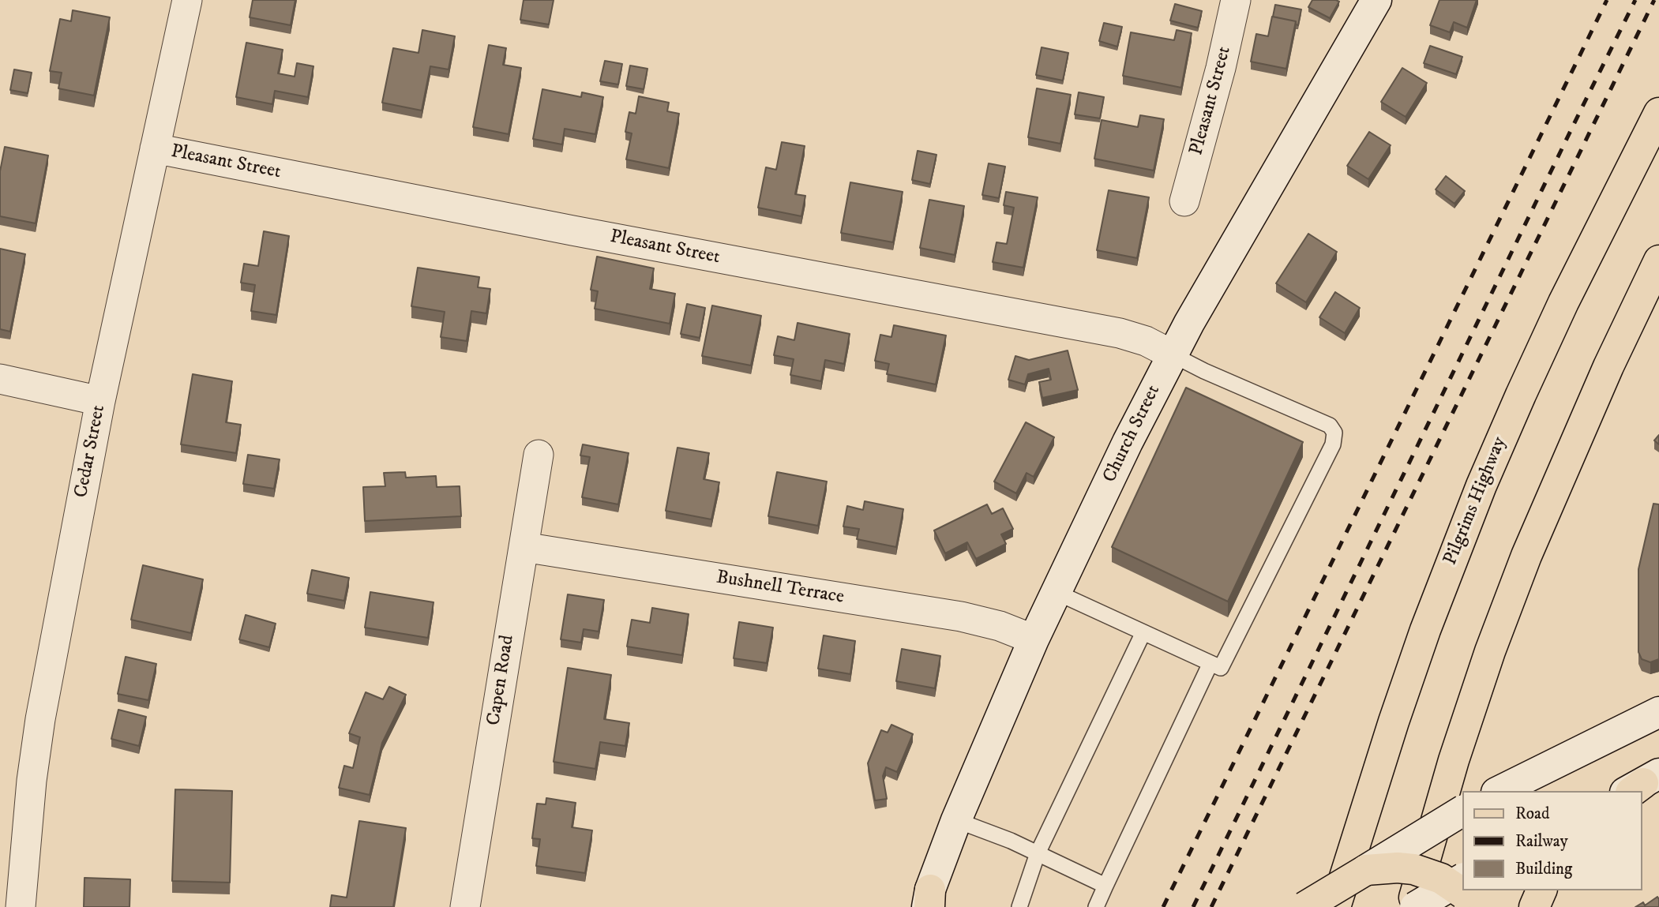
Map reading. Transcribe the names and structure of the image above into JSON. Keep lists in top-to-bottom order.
{
  "streets": {
    "main road": ["Church Street", "Pilgrims Highway"],
    "street": [
      "Pleasant Street",
      "Cedar Street",
      "Bushnell Terrace",
      "Capen Road"
    ]
  },
  "crossings": [
    ["Pleasant Street", "Church Street"],
    ["Pleasant Street", "Cedar Street"],
    ["Church Street", "Bushnell Terrace"],
    ["Bushnell Terrace", "Capen Road"]
  ],
  "legend": ["Road", "Railway", "Building"]
}
